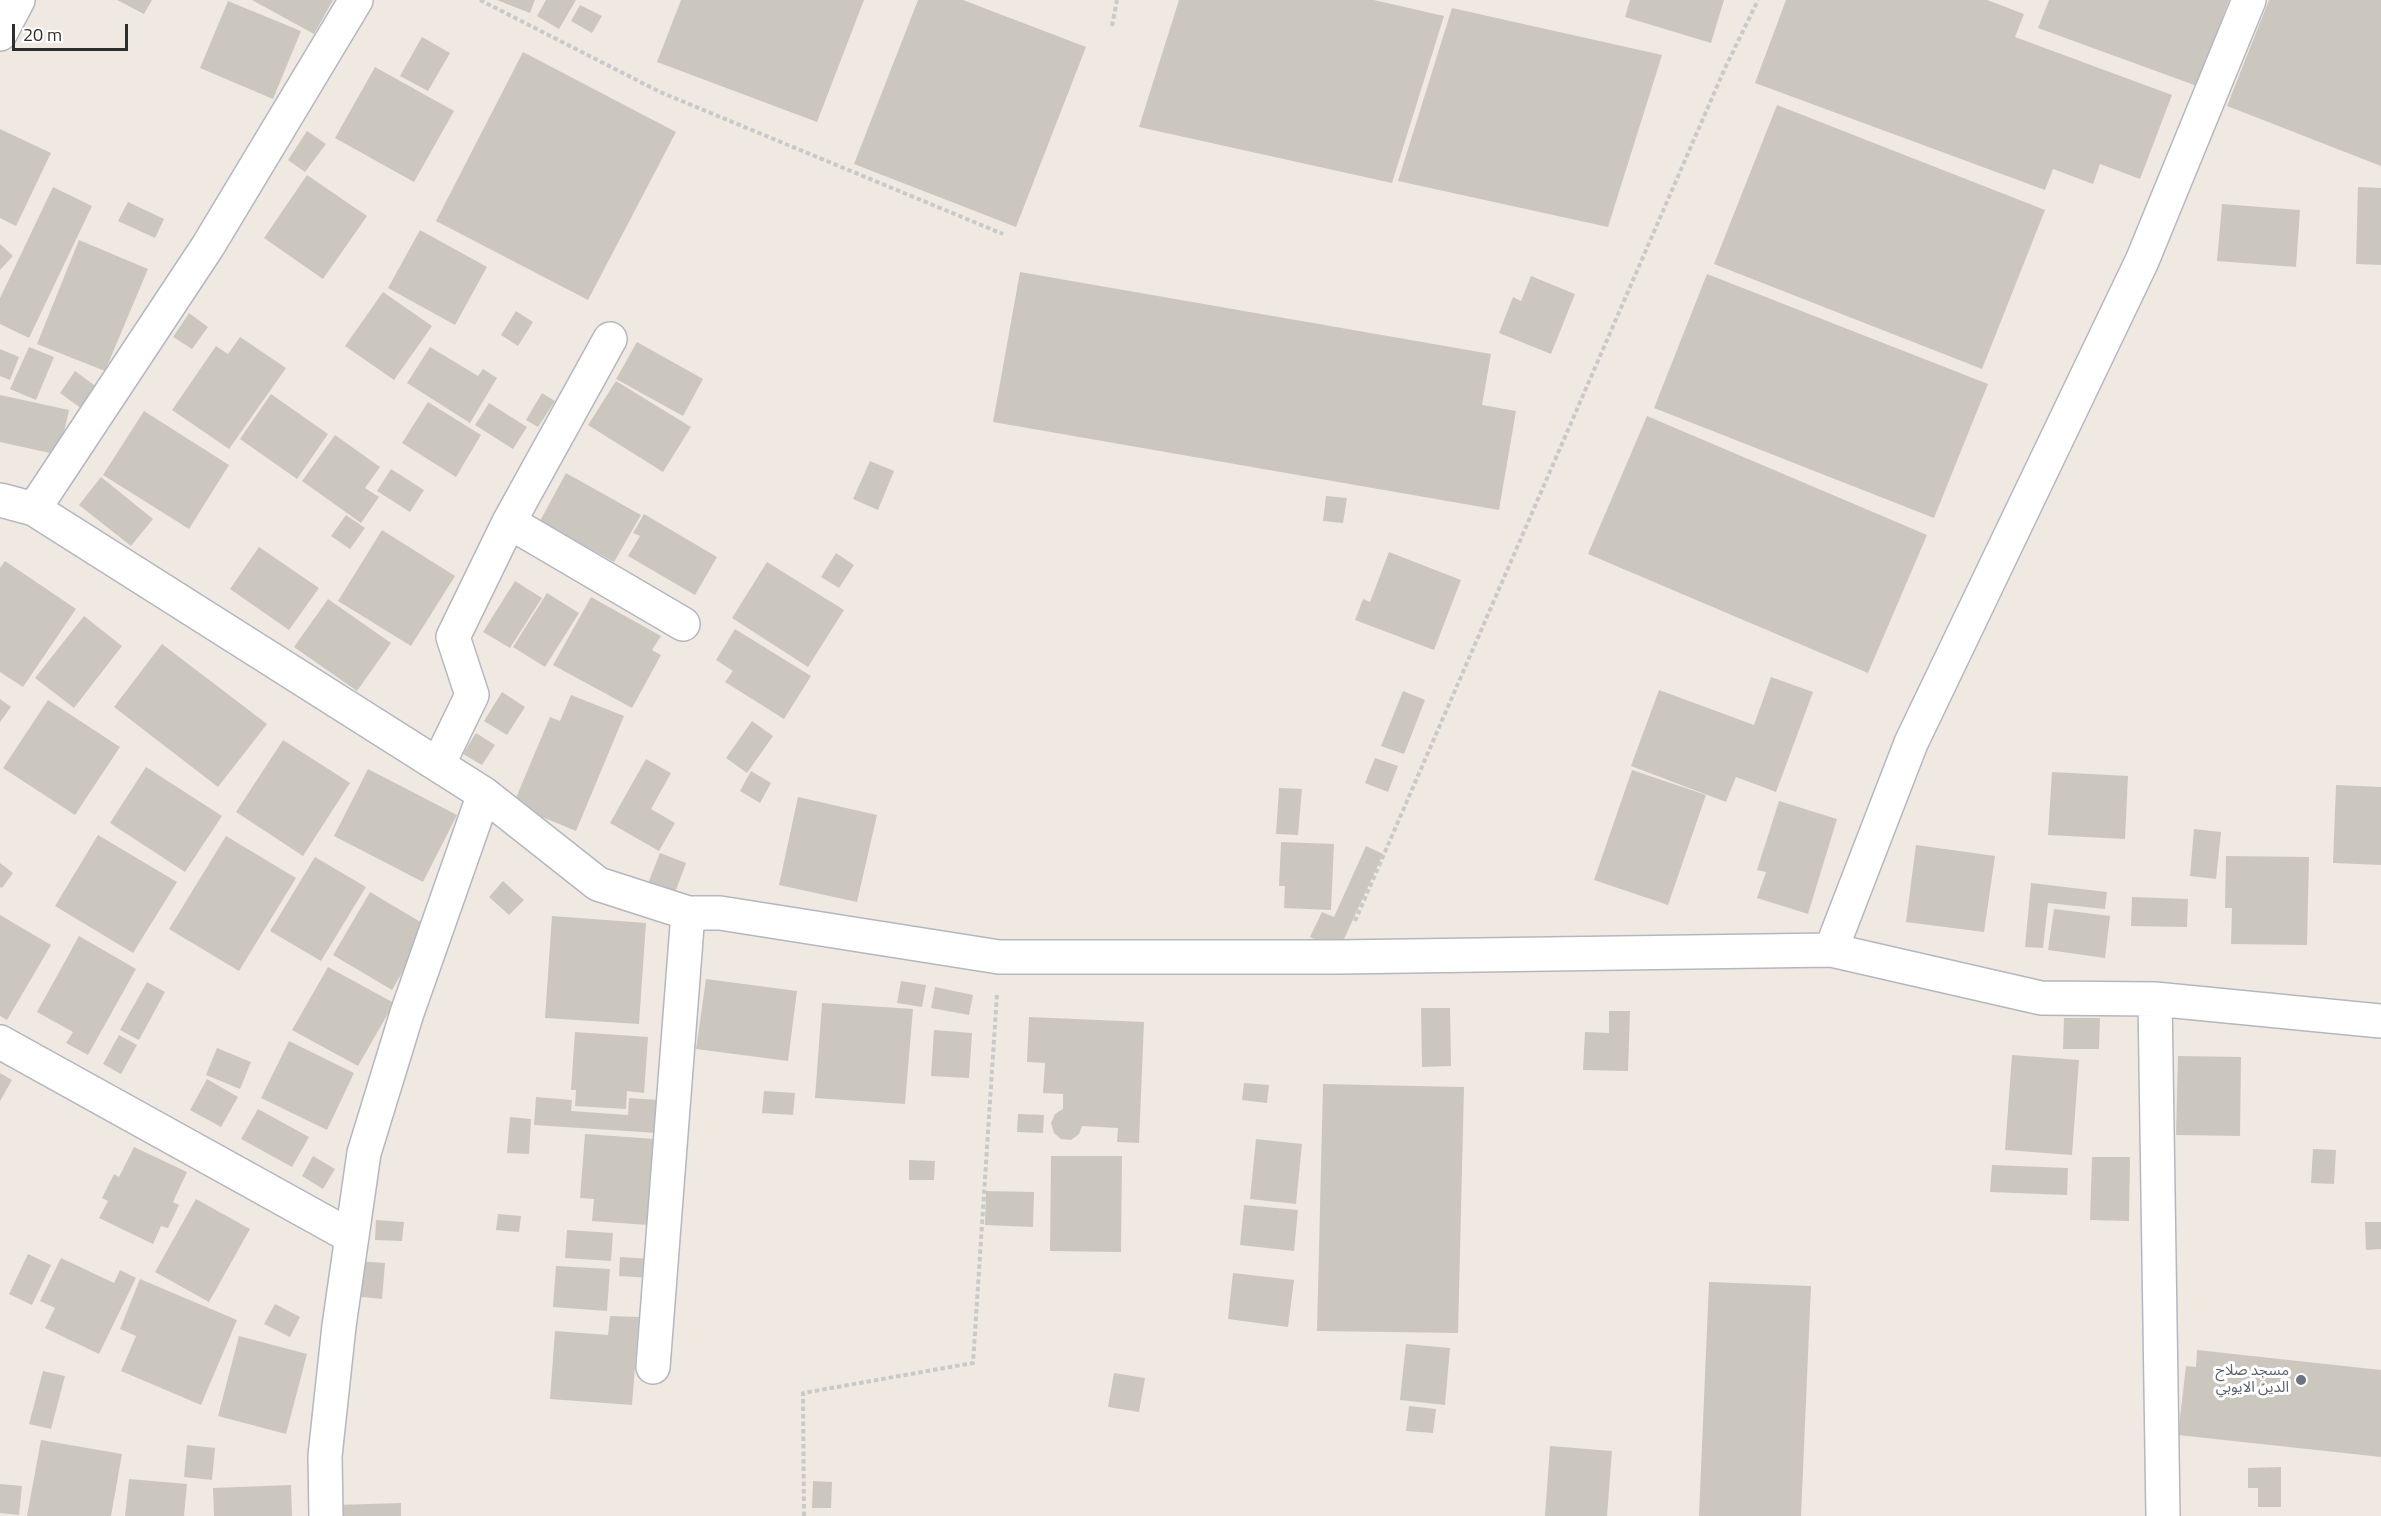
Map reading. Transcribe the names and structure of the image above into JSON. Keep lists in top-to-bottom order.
{
  "places": ["مسجد صلاح الدين الايوبي"],
  "scale_bar": "20 m"
}
